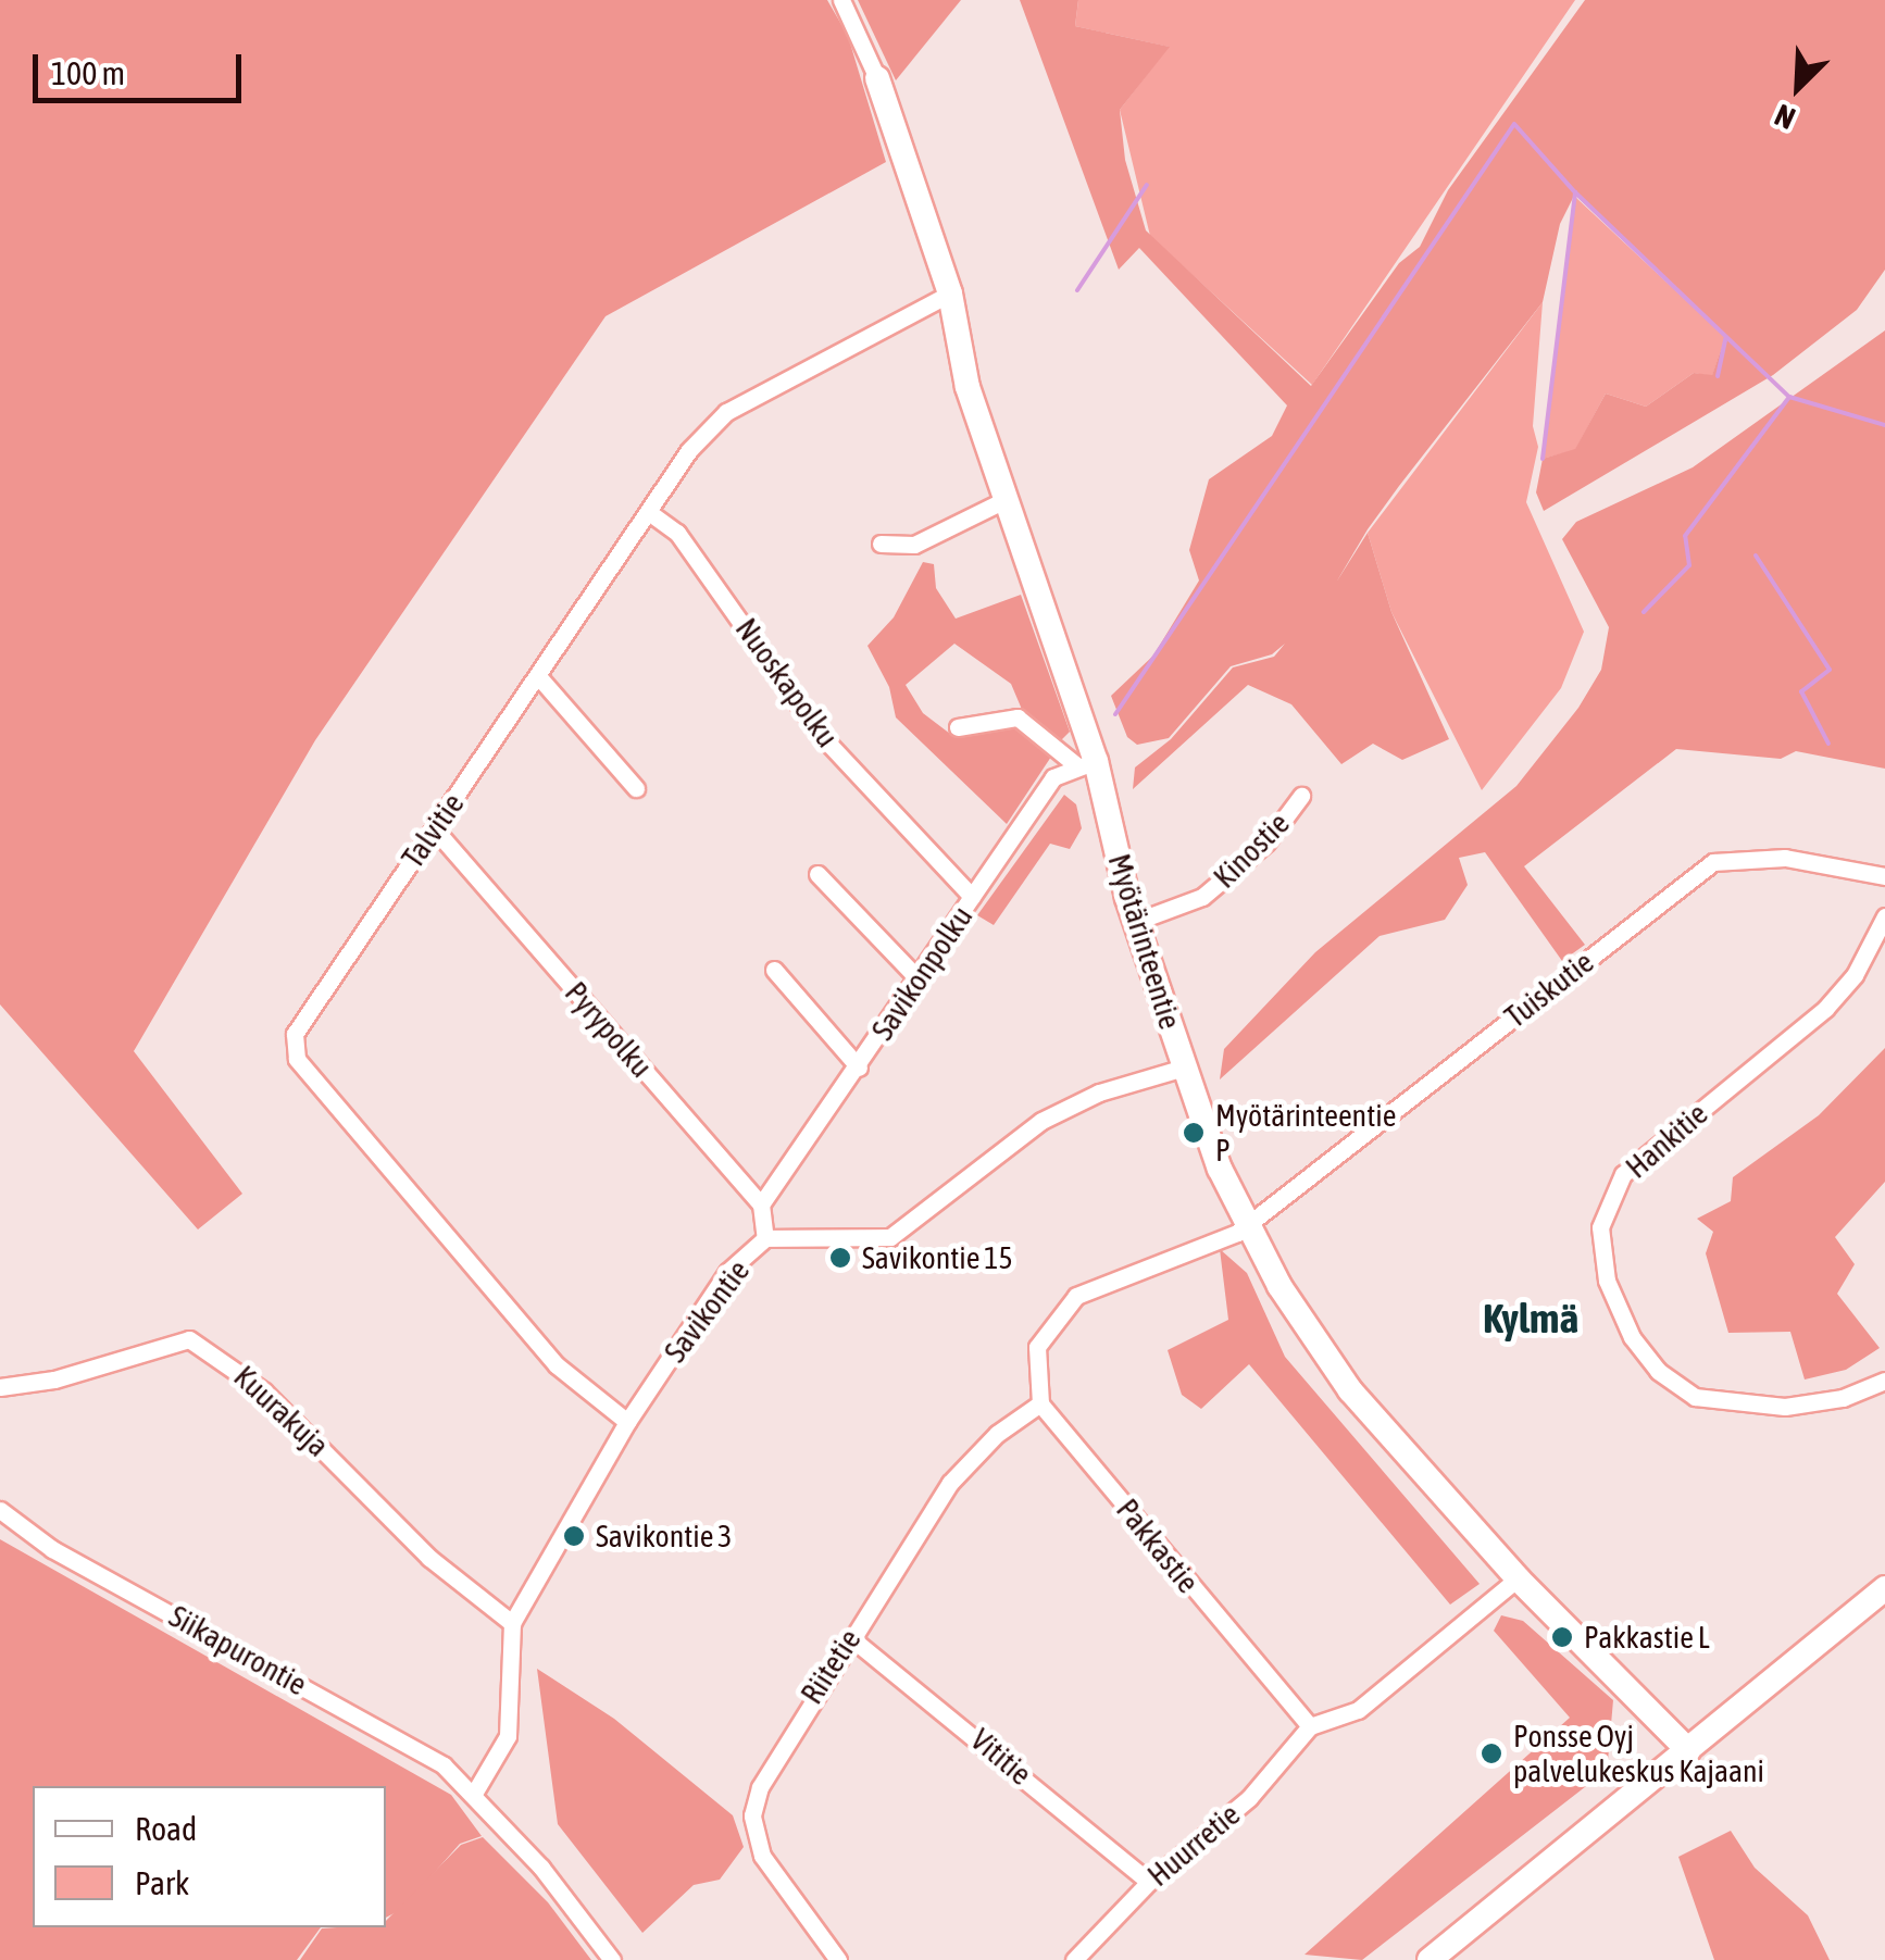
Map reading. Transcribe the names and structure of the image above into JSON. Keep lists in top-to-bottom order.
{
  "streets": {
    "street": [
      "Nuoskapolku",
      "Talvitie",
      "Kinostie",
      "Myötärinteentie",
      "Savikonpolku",
      "Tuiskutie",
      "Pyrypolku",
      "Hankitie",
      "Savikontie",
      "Kuurakuja",
      "Pakkastie",
      "Siikapurontie",
      "Riitetie",
      "Vititie",
      "Huurretie"
    ]
  },
  "crossings": [
    ["Nuoskapolku", "Talvitie"],
    ["Nuoskapolku", "Savikonpolku"],
    ["Talvitie", "Myötärinteentie"],
    ["Talvitie", "Pyrypolku"],
    ["Talvitie", "Savikontie"],
    ["Kinostie", "Myötärinteentie"],
    ["Myötärinteentie", "Savikonpolku"],
    ["Myötärinteentie", "Tuiskutie"],
    ["Myötärinteentie", "Savikontie"],
    ["Savikonpolku", "Pyrypolku"],
    ["Savikontie", "Kuurakuja"],
    ["Pakkastie", "Riitetie"],
    ["Pakkastie", "Huurretie"],
    ["Riitetie", "Vititie"],
    ["Vititie", "Huurretie"]
  ],
  "districts": ["Kylmä"],
  "places": [
    "Myötärinteentie P",
    "Savikontie 15",
    "Savikontie 3",
    "Pakkastie L",
    "Ponsse Oyj palvelukeskus Kajaani"
  ],
  "legend": ["Road", "Park"],
  "scale_bar": "100 m",
  "north": "bottom left"
}
